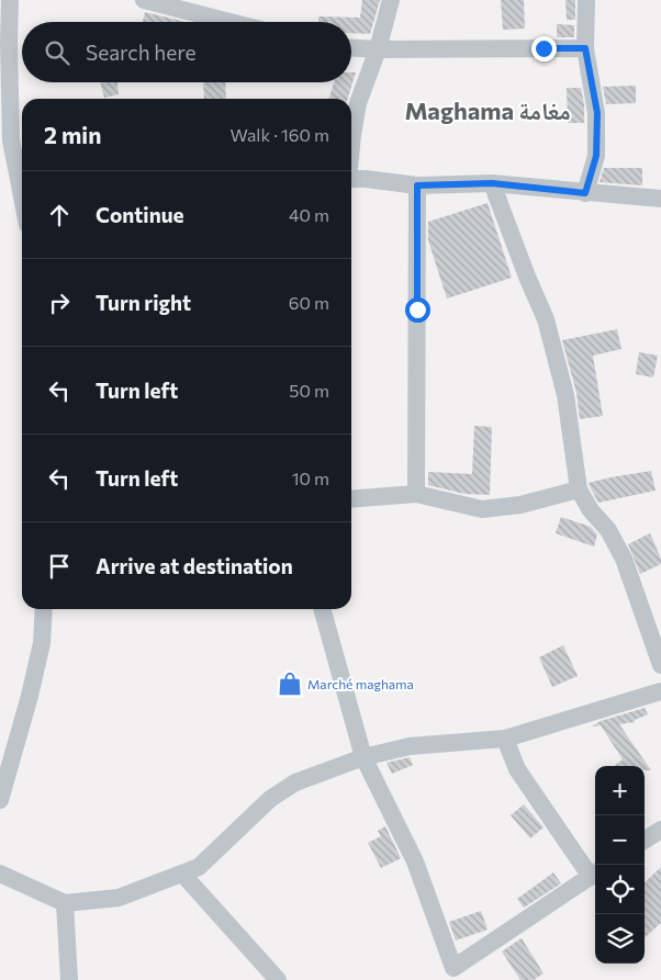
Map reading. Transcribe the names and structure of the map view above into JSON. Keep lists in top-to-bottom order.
{
  "districts": ["Maghama مغامة"],
  "places": {
    "shop": ["Marché maghama"]
  },
  "page": {
    "search": "Search here",
    "heading": ["2 min", "Walk · 160 m"],
    "list": [
      ["Continue", "40 m"],
      ["Turn right", "60 m"],
      ["Turn left", "50 m"],
      ["Turn left", "10 m"],
      "Arrive at destination"
    ],
    "map_buttons": ["+", "−"]
  }
}
